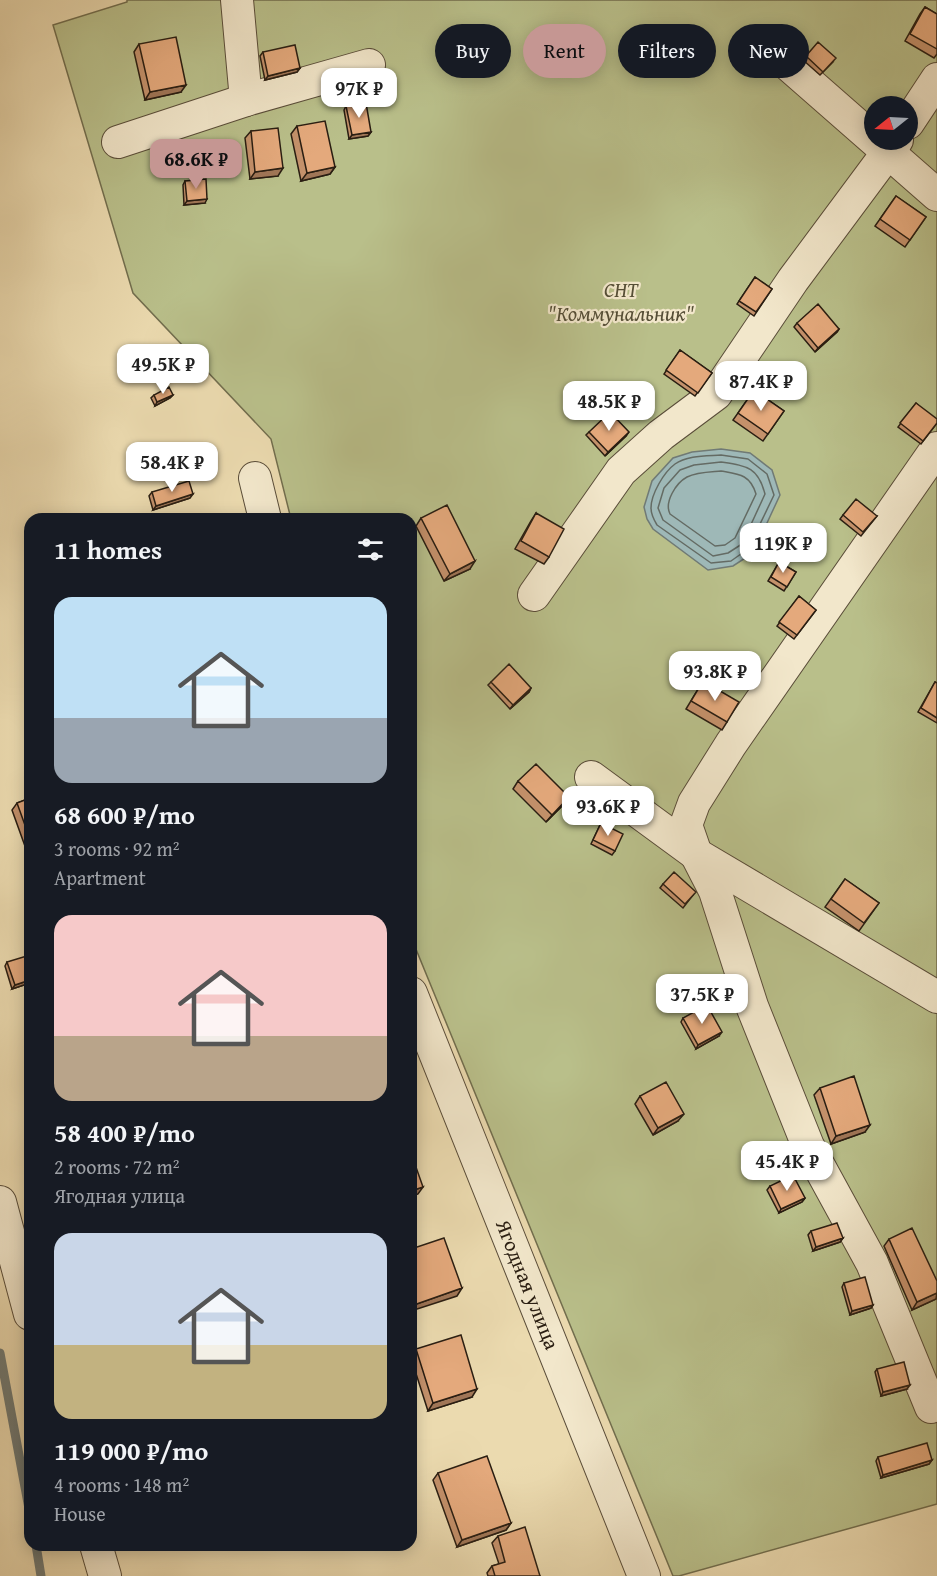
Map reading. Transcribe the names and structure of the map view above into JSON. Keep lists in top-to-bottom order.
{
  "streets": {
    "street": ["Ягодная улица"]
  },
  "parks": ["СНТ \"Коммунальник\""],
  "north": "left",
  "page": {
    "chip": [
      "Buy",
      "Rent",
      "Filters",
      "New"
    ],
    "price": [
      "97K ₽",
      "68.6K ₽",
      "49.5K ₽",
      "87.4K ₽",
      "48.5K ₽",
      "58.4K ₽",
      "119K ₽",
      "93.8K ₽",
      "93.6K ₽",
      "37.5K ₽",
      "45.4K ₽"
    ],
    "heading": "11 homes",
    "list": [
      {
        "name": "68 600 ₽/mo",
        "note": "3 rooms · 92 m² · Apartment"
      },
      {
        "name": "58 400 ₽/mo",
        "note": "2 rooms · 72 m² · Ягодная улица"
      },
      {
        "name": "119 000 ₽/mo",
        "note": "4 rooms · 148 m² · House"
      }
    ]
  }
}
